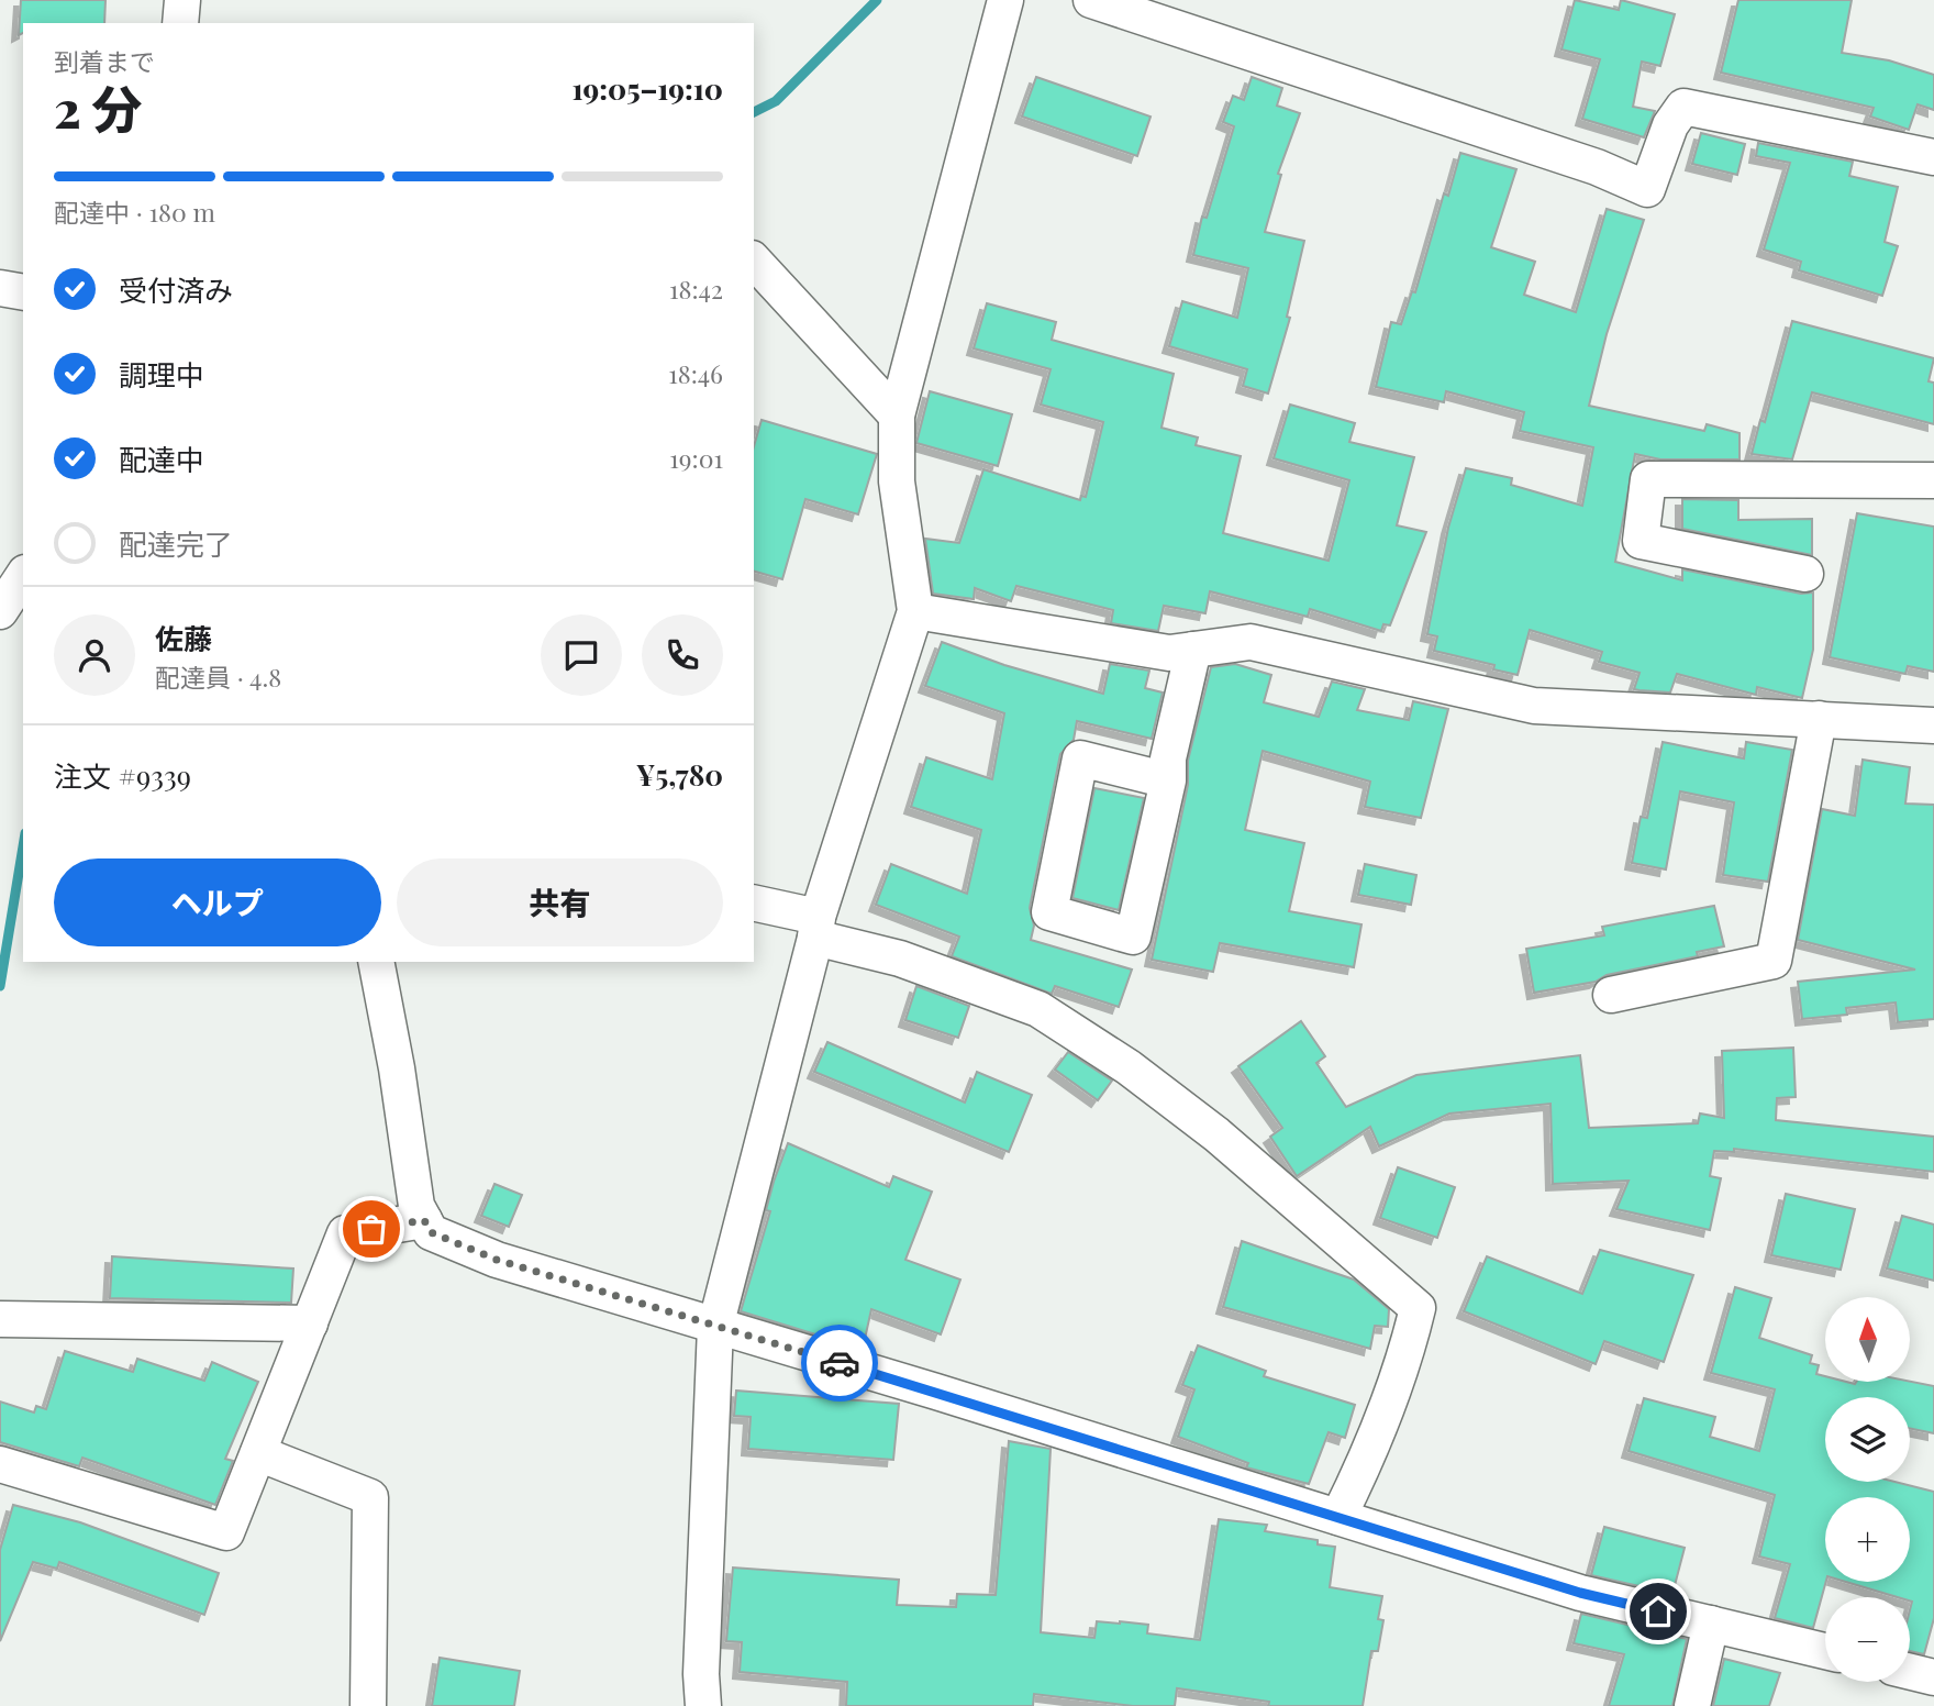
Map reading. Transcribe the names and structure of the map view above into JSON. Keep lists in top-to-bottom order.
{
  "north": "top",
  "page": {
    "heading": ["2 分", "到着まで", "19:05–19:10"],
    "panel": [
      "佐藤",
      "配達員 · 4.8",
      "注文 #9339",
      "¥5,780"
    ],
    "bar": "配達中 · 180 m",
    "list": [
      ["受付済み", "18:42"],
      ["調理中", "18:46"],
      ["配達中", "19:01"],
      "配達完了"
    ],
    "buttons": ["ヘルプ", "共有"],
    "map_buttons": ["+", "−"]
  }
}
